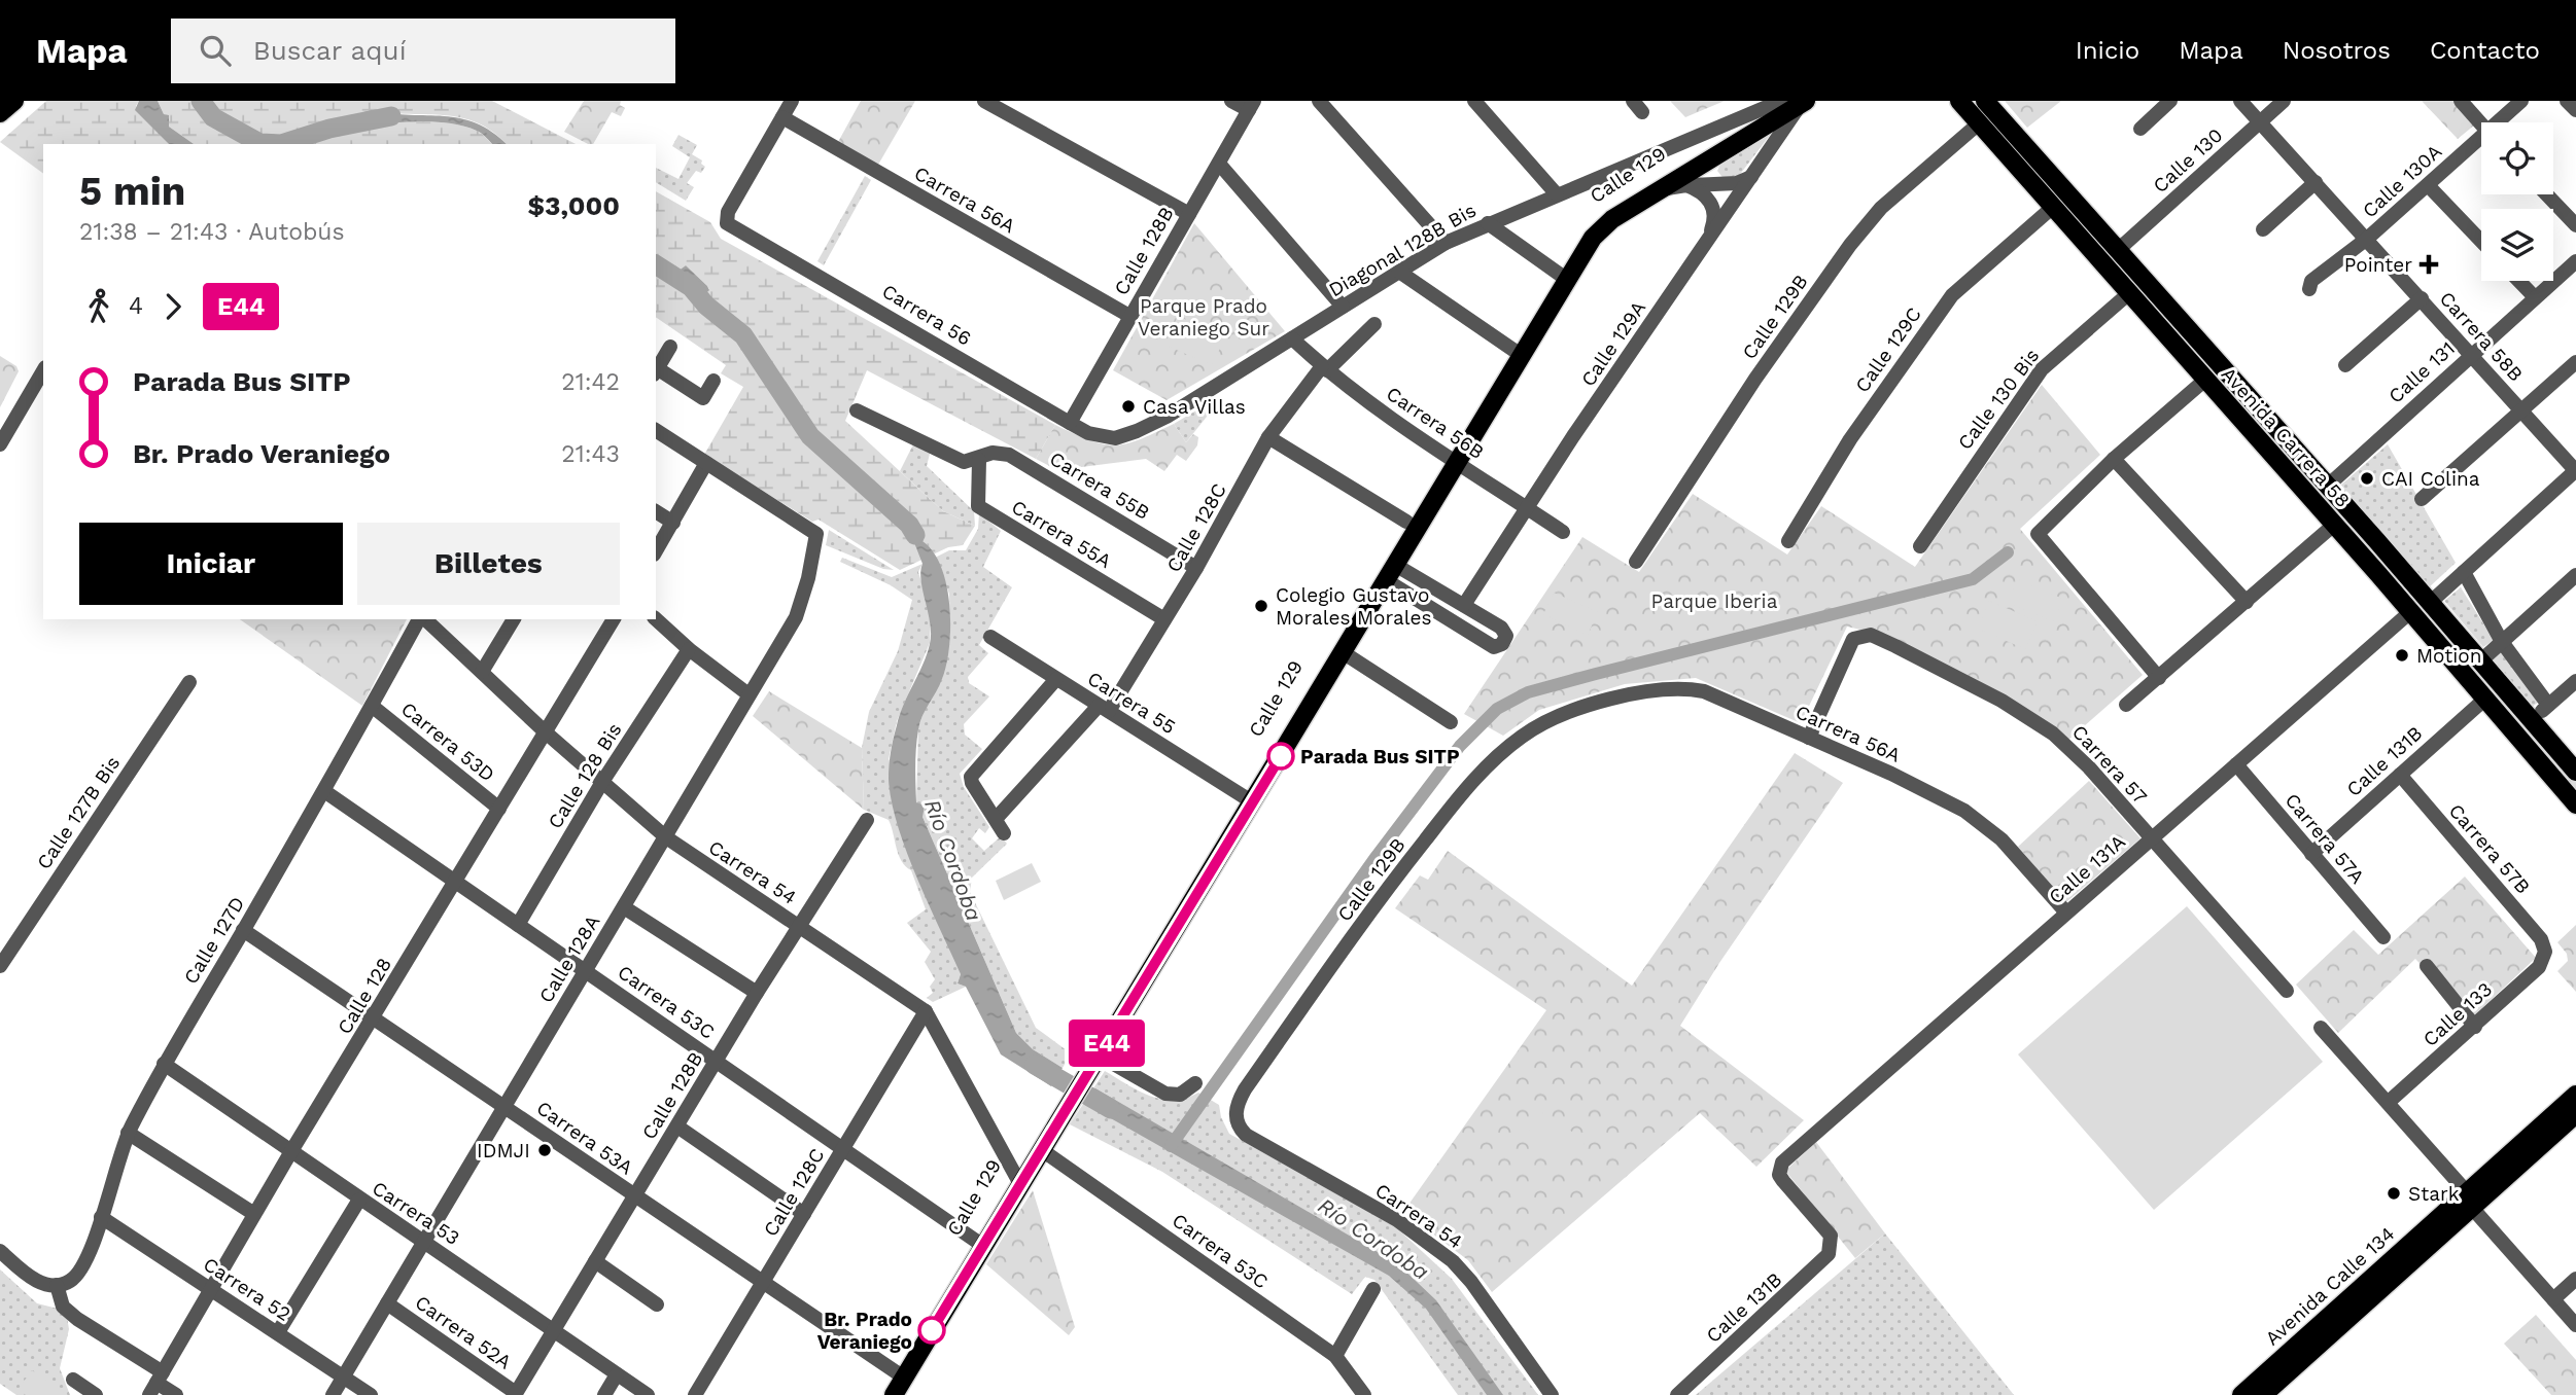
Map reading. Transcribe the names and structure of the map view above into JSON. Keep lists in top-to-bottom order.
{
  "streets": {
    "main road": ["Calle 129", "Avenida Carrera 58", "Avenida Calle 134"],
    "street": [
      "Calle 130",
      "Calle 130A",
      "Carrera 56A",
      "Diagonal 128B Bis",
      "Calle 128B",
      "Carrera 56",
      "Calle 129B",
      "Carrera 58B",
      "Calle 129A",
      "Calle 129C",
      "Calle 131",
      "Calle 130 Bis",
      "Carrera 56B",
      "Carrera 55B",
      "Calle 128C",
      "Carrera 55A",
      "Carrera 55",
      "Carrera 53D",
      "Calle 131B",
      "Carrera 57",
      "Calle 128 Bis",
      "Calle 127B Bis",
      "Carrera 57A",
      "Carrera 57B",
      "Calle 131A",
      "Carrera 54",
      "Calle 127D",
      "Calle 128A",
      "Calle 128",
      "Carrera 53C",
      "Calle 133",
      "Carrera 53A",
      "Carrera 53",
      "Carrera 52",
      "Carrera 52A"
    ]
  },
  "crossings": [
    ["Calle 130", "Carrera 58B"],
    ["Calle 130", "Avenida Carrera 58"],
    ["Calle 129", "Diagonal 128B Bis"],
    ["Calle 129", "Calle 129A"],
    ["Calle 129", "Carrera 56B"],
    ["Calle 129", "Carrera 55"],
    ["Calle 129", "Carrera 54"],
    ["Calle 129", "Carrera 53C"],
    ["Calle 129", "Carrera 53A"],
    ["Calle 130A", "Carrera 58B"],
    ["Carrera 56A", "Calle 128B"],
    ["Carrera 56A", "Carrera 56"],
    ["Carrera 56A", "Calle 129B"],
    ["Carrera 56A", "Carrera 57"],
    ["Carrera 56A", "Calle 131A"],
    ["Diagonal 128B Bis", "Carrera 56"],
    ["Diagonal 128B Bis", "Calle 129A"],
    ["Diagonal 128B Bis", "Carrera 56B"],
    ["Calle 128B", "Carrera 56"],
    ["Calle 128B", "Carrera 54"],
    ["Calle 128B", "Carrera 53C"],
    ["Calle 128B", "Carrera 53A"],
    ["Calle 128B", "Carrera 53"],
    ["Calle 128B", "Carrera 52A"],
    ["Calle 129B", "Avenida Carrera 58"],
    ["Calle 129B", "Carrera 54"],
    ["Carrera 58B", "Calle 131"],
    ["Calle 129A", "Carrera 56B"],
    ["Calle 129C", "Avenida Carrera 58"],
    ["Calle 131", "Avenida Carrera 58"],
    ["Calle 130 Bis", "Avenida Carrera 58"],
    ["Carrera 56B", "Calle 128C"],
    ["Avenida Carrera 58", "Calle 131B"],
    ["Avenida Carrera 58", "Calle 131A"],
    ["Carrera 55B", "Calle 128C"],
    ["Carrera 55B", "Carrera 55A"],
    ["Calle 128C", "Carrera 55A"],
    ["Calle 128C", "Carrera 55"],
    ["Calle 128C", "Carrera 54"],
    ["Calle 128C", "Carrera 53C"],
    ["Calle 128C", "Carrera 53A"],
    ["Carrera 53D", "Calle 127D"],
    ["Carrera 53D", "Calle 128"],
    ["Calle 131B", "Carrera 57A"],
    ["Calle 131B", "Carrera 57B"],
    ["Calle 131B", "Calle 131A"],
    ["Carrera 57", "Calle 131A"],
    ["Calle 128 Bis", "Carrera 54"],
    ["Calle 128 Bis", "Carrera 53C"],
    ["Carrera 57A", "Calle 131A"],
    ["Carrera 57B", "Calle 133"],
    ["Carrera 54", "Calle 128A"],
    ["Carrera 54", "Calle 128"],
    ["Calle 127D", "Carrera 53C"],
    ["Calle 127D", "Carrera 53A"],
    ["Calle 127D", "Carrera 53"],
    ["Calle 127D", "Carrera 52"],
    ["Calle 128A", "Carrera 53C"],
    ["Calle 128A", "Carrera 53A"],
    ["Calle 128A", "Carrera 53"],
    ["Calle 128A", "Carrera 52"],
    ["Calle 128A", "Carrera 52A"],
    ["Calle 128", "Carrera 53C"],
    ["Calle 128", "Carrera 53A"],
    ["Calle 128", "Carrera 53"],
    ["Calle 128", "Carrera 52"]
  ],
  "water": ["Río Cordoba"],
  "parks": ["Parque Prado Veraniego Sur", "Parque Iberia"],
  "places": {
    "health": ["Pointer"],
    "other": [
      "Casa Villas",
      "CAI Colina",
      "Colegio Gustavo Morales Morales",
      "Motion",
      "Parada Bus SITP",
      "IDMJI",
      "Stark",
      "Br. Prado Veraniego"
    ]
  },
  "lines": ["bus line E44"],
  "page": {
    "header": "Mapa",
    "search": "Buscar aquí",
    "nav": [
      "Inicio",
      "Mapa",
      "Nosotros",
      "Contacto"
    ],
    "on_map": "E44",
    "heading": ["5 min", "21:38 – 21:43 · Autobús", "$3,000"],
    "legs": ["4", "E44"],
    "list": [
      {
        "name": "Parada Bus SITP",
        "value": "21:42"
      },
      {
        "name": "Br. Prado Veraniego",
        "value": "21:43"
      }
    ],
    "buttons": ["Iniciar", "Billetes"]
  }
}
